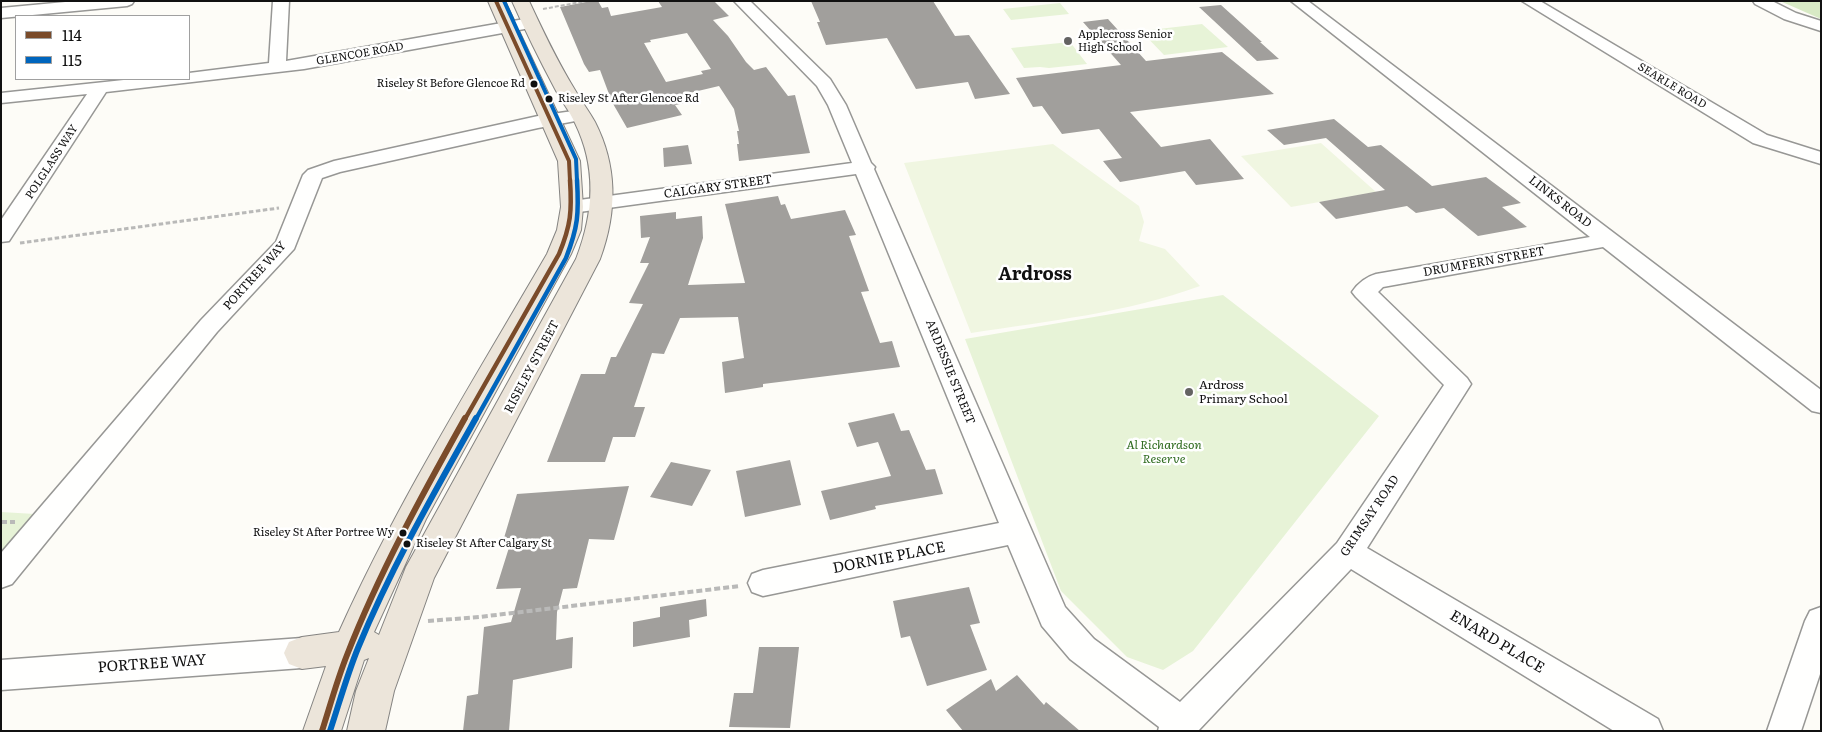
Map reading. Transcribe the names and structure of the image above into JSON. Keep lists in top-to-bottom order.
{
  "streets": {
    "highway": ["RISELEY STREET"],
    "street": [
      "GLENCOE ROAD",
      "SEARLE ROAD",
      "POLGLASS WAY",
      "CALGARY STREET",
      "LINKS ROAD",
      "DRUMFERN STREET",
      "PORTREE WAY",
      "ARDESSIE STREET",
      "GRIMSAY ROAD",
      "DORNIE PLACE",
      "ENARD PLACE"
    ]
  },
  "crossings": [
    ["GLENCOE ROAD", "RISELEY STREET"],
    ["CALGARY STREET", "RISELEY STREET"],
    ["CALGARY STREET", "ARDESSIE STREET"],
    ["LINKS ROAD", "DRUMFERN STREET"],
    ["DRUMFERN STREET", "GRIMSAY ROAD"],
    ["PORTREE WAY", "RISELEY STREET"],
    ["ARDESSIE STREET", "GRIMSAY ROAD"],
    ["ARDESSIE STREET", "DORNIE PLACE"],
    ["GRIMSAY ROAD", "ENARD PLACE"]
  ],
  "districts": ["Ardross"],
  "parks": ["Al Richardson Reserve"],
  "places": [
    "Applecross Senior High School",
    "Riseley St Before Glencoe Rd",
    "Riseley St After Glencoe Rd",
    "Ardross Primary School",
    "Riseley St After Portree Wy",
    "Riseley St After Calgary St"
  ],
  "lines": ["transit line 114", "transit line 115"],
  "legend": ["114", "115"]
}
